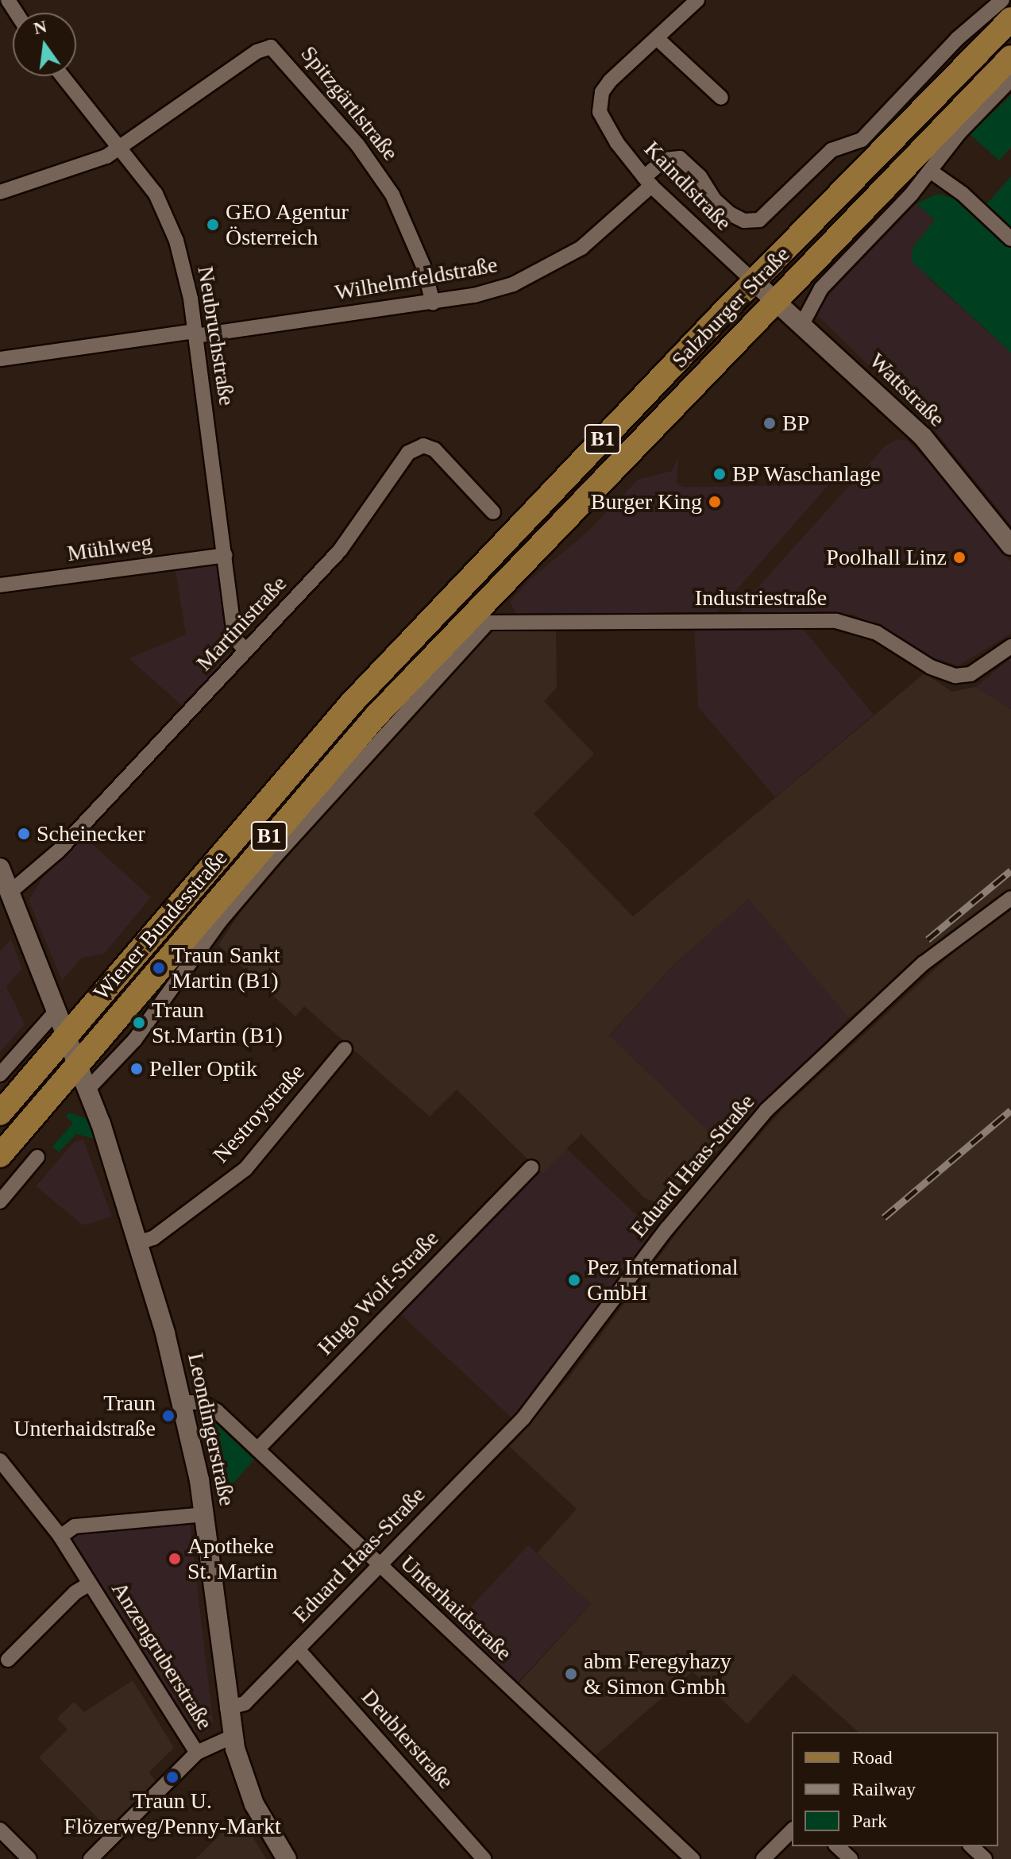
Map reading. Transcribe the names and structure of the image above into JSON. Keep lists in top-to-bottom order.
{
  "streets": {
    "main road": ["Salzburger Straße", "B1", "Wiener Bundesstraße"],
    "street": [
      "Spitzgärtlstraße",
      "Kaindlstraße",
      "Wilhelmfeldstraße",
      "Neubruchstraße",
      "Wattstraße",
      "Mühlweg",
      "Industriestraße",
      "Martinistraße",
      "Nestroystraße",
      "Eduard Haas-Straße",
      "Hugo Wolf-Straße",
      "Leondingerstraße",
      "Unterhaidstraße",
      "Anzengruberstraße",
      "Deublerstraße"
    ]
  },
  "crossings": [
    ["Spitzgärtlstraße", "Wilhelmfeldstraße"],
    ["Spitzgärtlstraße", "Neubruchstraße"],
    ["Kaindlstraße", "Wilhelmfeldstraße"],
    ["Kaindlstraße", "Salzburger Straße"],
    ["Kaindlstraße", "Wattstraße"],
    ["Wilhelmfeldstraße", "Salzburger Straße"],
    ["Wilhelmfeldstraße", "Neubruchstraße"],
    ["Salzburger Straße", "Wattstraße"],
    ["Salzburger Straße", "Industriestraße"],
    ["Salzburger Straße", "Wiener Bundesstraße"],
    ["Neubruchstraße", "Mühlweg"],
    ["Neubruchstraße", "Martinistraße"],
    ["Industriestraße", "Wiener Bundesstraße"],
    ["Martinistraße", "Leondingerstraße"],
    ["Wiener Bundesstraße", "Leondingerstraße"],
    ["Nestroystraße", "Leondingerstraße"],
    ["Eduard Haas-Straße", "Leondingerstraße"],
    ["Eduard Haas-Straße", "Unterhaidstraße"],
    ["Eduard Haas-Straße", "Deublerstraße"],
    ["Hugo Wolf-Straße", "Unterhaidstraße"],
    ["Leondingerstraße", "Unterhaidstraße"]
  ],
  "places": [
    "GEO Agentur Österreich",
    "BP",
    "BP Waschanlage",
    "Burger King",
    "Poolhall Linz",
    "Scheinecker",
    "Traun Sankt Martin (B1)",
    "Traun St.Martin (B1)",
    "Peller Optik",
    "Pez International GmbH",
    "Traun Unterhaidstraße",
    "Apotheke St. Martin",
    "abm Feregyhazy & Simon Gmbh",
    "Traun U. Flözerweg/Penny-Markt"
  ],
  "legend": ["Road", "Railway", "Park"],
  "north": "top"
}
